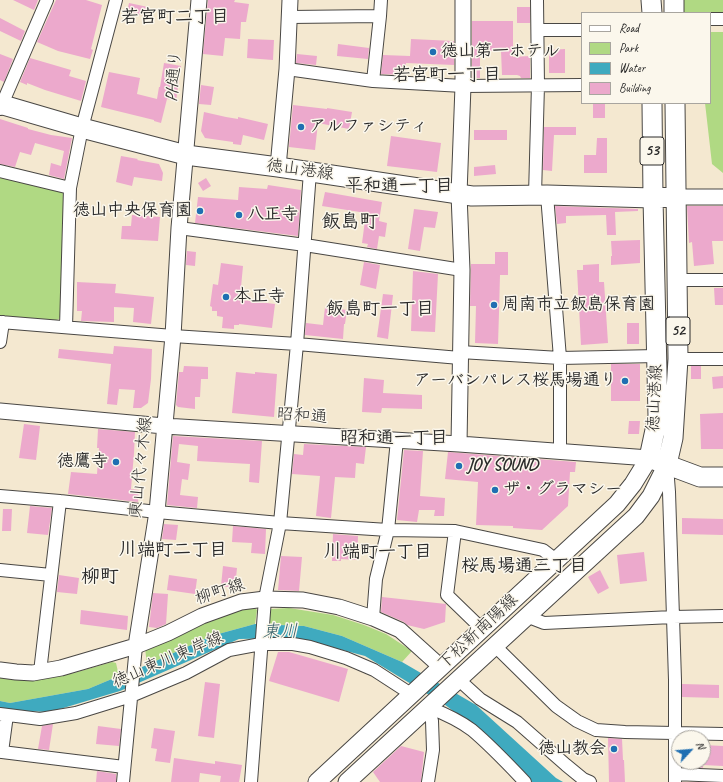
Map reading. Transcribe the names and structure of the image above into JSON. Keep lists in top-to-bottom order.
{
  "streets": {
    "main road": [
      "53",
      "徳山港線",
      "52",
      "下松新南陽線"
    ],
    "street": [
      "PH通り",
      "昭和通",
      "東山代々木線",
      "柳町線",
      "徳山東川東岸線"
    ]
  },
  "crossings": [
    ["PH通り", "徳山港線"],
    ["PH通り", "東山代々木線"],
    ["53", "徳山港線"],
    ["徳山港線", "昭和通"],
    ["徳山港線", "東山代々木線"],
    ["徳山港線", "下松新南陽線"],
    ["昭和通", "東山代々木線"],
    ["昭和通", "下松新南陽線"],
    ["東山代々木線", "柳町線"],
    ["東山代々木線", "徳山東川東岸線"],
    ["柳町線", "下松新南陽線"],
    ["下松新南陽線", "徳山東川東岸線"]
  ],
  "districts": [
    "若宮町二丁目",
    "若宮町一丁目",
    "平和通一丁目",
    "飯島町",
    "飯島町一丁目",
    "昭和通一丁目",
    "川端町二丁目",
    "川端町一丁目",
    "桜馬場通三丁目",
    "柳町"
  ],
  "water": ["東川"],
  "places": [
    "徳山第一ホテル",
    "アルファシティ",
    "徳山中央保育園",
    "八正寺",
    "本正寺",
    "周南市立飯島保育園",
    "アーバンパレス桜馬場通り",
    "徳鷹寺",
    "JOY SOUND",
    "ザ・グラマシー",
    "徳山教会"
  ],
  "legend": [
    "Road",
    "Park",
    "Water",
    "Building"
  ],
  "north": "top right"
}
